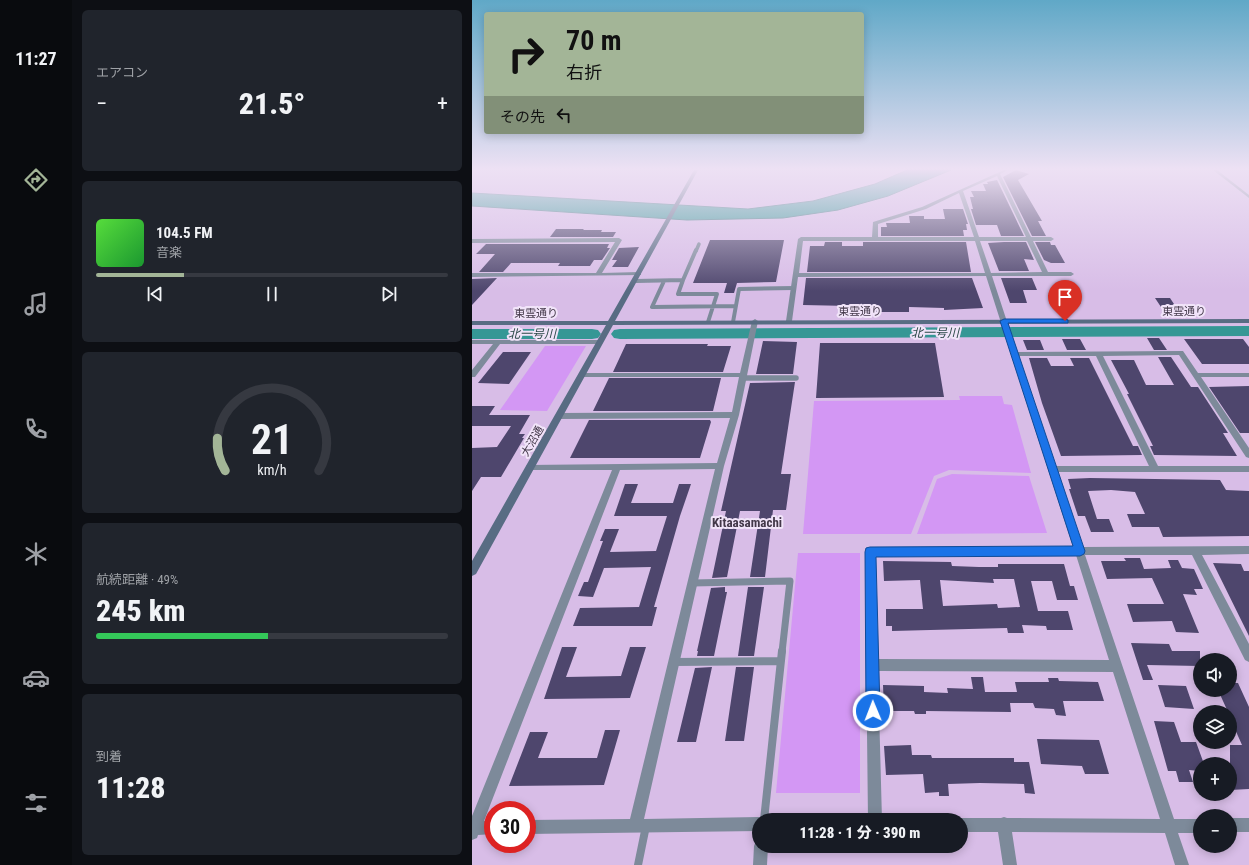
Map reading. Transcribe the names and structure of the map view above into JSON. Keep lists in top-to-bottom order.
{
  "streets": {
    "street": ["東雲通り", "大沼通"]
  },
  "crossings": [
    ["東雲通り", "大沼通"]
  ],
  "districts": ["Kitaasamachi"],
  "water": ["北一号川"],
  "page": {
    "tabs": "11:27",
    "tile": [
      "エアコン",
      ["航続距離 · 49%", "245 km"],
      ["到着", "11:28"]
    ],
    "turn": ["70 m", "右折"],
    "heat": ["−", "21.5°", "+"],
    "then": "その先",
    "song": ["104.5 FM", "音楽"],
    "map_buttons": ["+", "−"],
    "limit": "30",
    "trip": "11:28 · 1 分 · 390 m",
    "gauge": ["21", "km/h"]
  }
}
